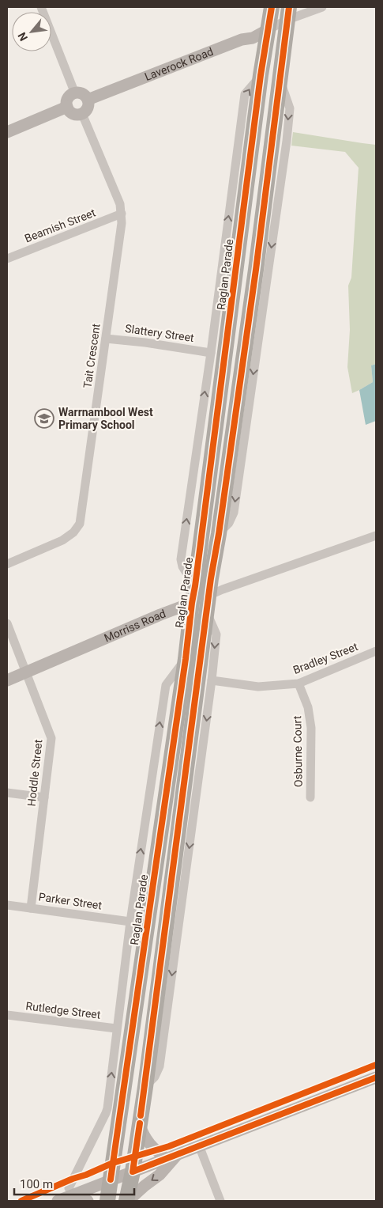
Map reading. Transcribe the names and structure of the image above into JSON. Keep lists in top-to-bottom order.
{
  "streets": {
    "highway": ["Raglan Parade"],
    "street": [
      "Laverock Road",
      "Beamish Street",
      "Slattery Street",
      "Tait Crescent",
      "Morriss Road",
      "Bradley Street",
      "Osburne Court",
      "Hoddle Street",
      "Parker Street",
      "Rutledge Street"
    ]
  },
  "crossings": [
    ["Laverock Road", "Raglan Parade"],
    ["Laverock Road", "Tait Crescent"],
    ["Beamish Street", "Tait Crescent"],
    ["Raglan Parade", "Slattery Street"],
    ["Raglan Parade", "Morriss Road"],
    ["Raglan Parade", "Parker Street"],
    ["Raglan Parade", "Rutledge Street"],
    ["Slattery Street", "Tait Crescent"],
    ["Morriss Road", "Hoddle Street"],
    ["Bradley Street", "Osburne Court"],
    ["Hoddle Street", "Parker Street"]
  ],
  "places": {
    "school or university": ["Warrnambool West Primary School"]
  },
  "scale_bar": "100 m",
  "north": "bottom left"
}
